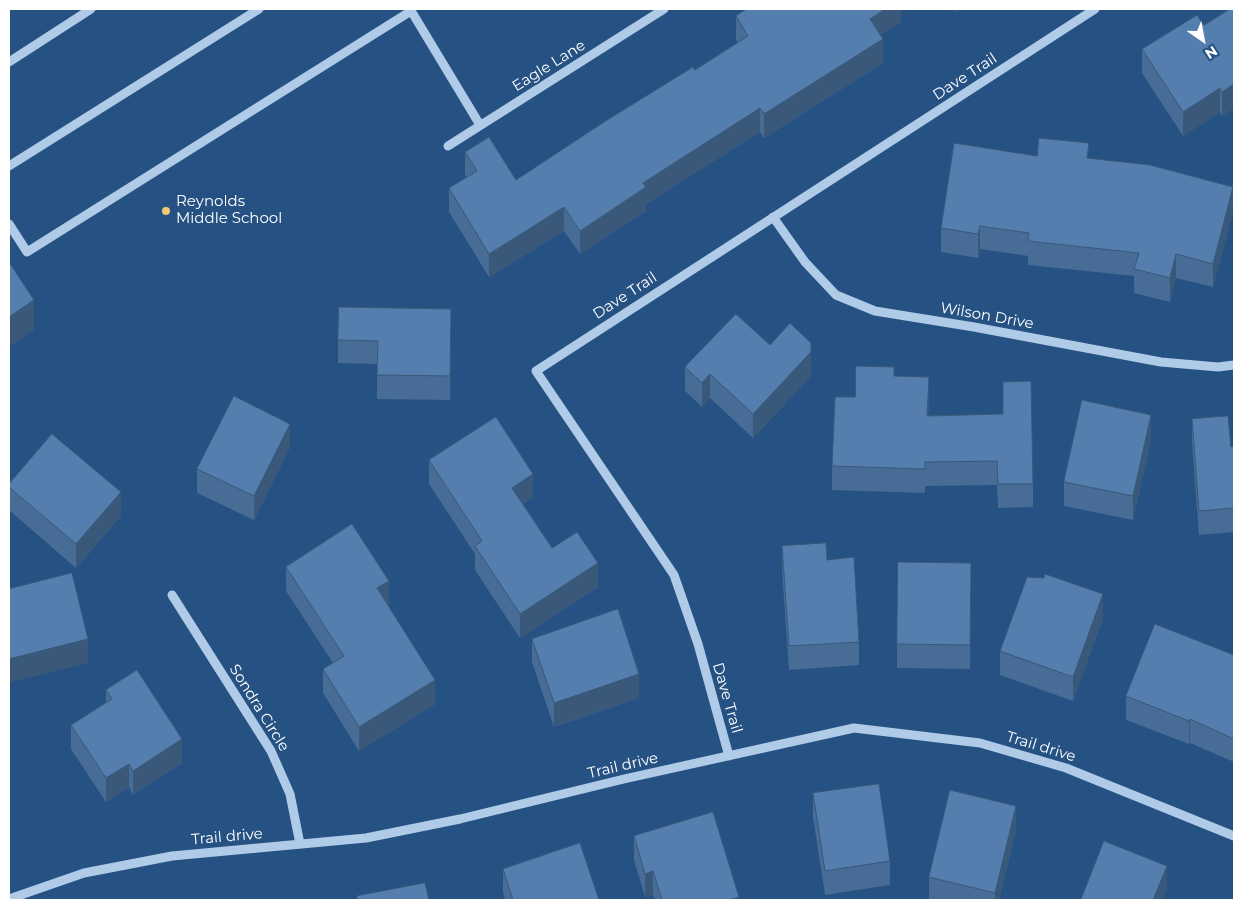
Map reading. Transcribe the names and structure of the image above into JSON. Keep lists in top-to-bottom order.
{
  "streets": {
    "street": [
      "Eagle Lane",
      "Dave Trail",
      "Wilson Drive",
      "Sondra Circle",
      "Trail drive"
    ]
  },
  "crossings": [
    ["Dave Trail", "Wilson Drive"],
    ["Dave Trail", "Trail drive"],
    ["Sondra Circle", "Trail drive"]
  ],
  "places": ["Reynolds Middle School"],
  "north": "bottom right"
}
